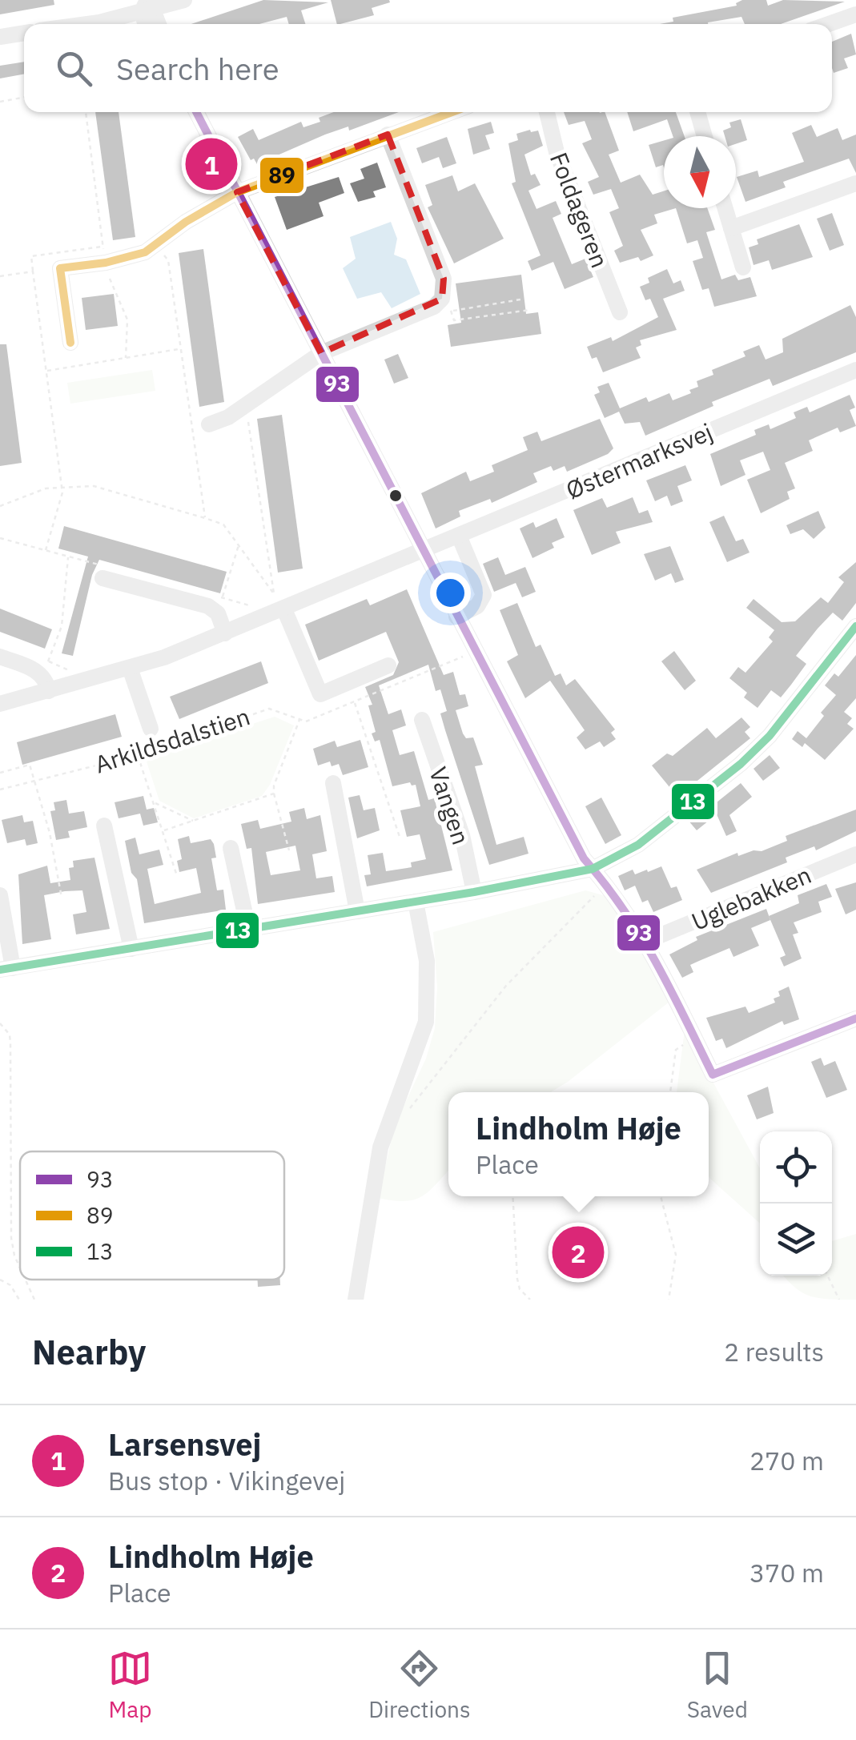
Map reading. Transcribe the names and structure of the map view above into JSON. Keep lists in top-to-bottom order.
{
  "streets": {
    "street": [
      "Foldageren",
      "Østermarksvej",
      "Vangen",
      "Uglebakken"
    ],
    "path": ["Arkildsdalstien"]
  },
  "lines": ["transit line 93", "transit line 89", "transit line 13"],
  "legend": ["93", "89", "13"],
  "north": "bottom",
  "page": {
    "search": "Search here",
    "pins": ["1", "2"],
    "popup": ["Lindholm Høje", "Place"],
    "heading": ["Nearby", "2 results"],
    "list": [
      {
        "mark": "1",
        "name": "Larsensvej",
        "note": "Bus stop · Vikingevej",
        "value": "270 m"
      },
      {
        "mark": "2",
        "name": "Lindholm Høje",
        "note": "Place",
        "value": "370 m"
      }
    ],
    "nav": ["Map", "Directions", "Saved"]
  }
}
